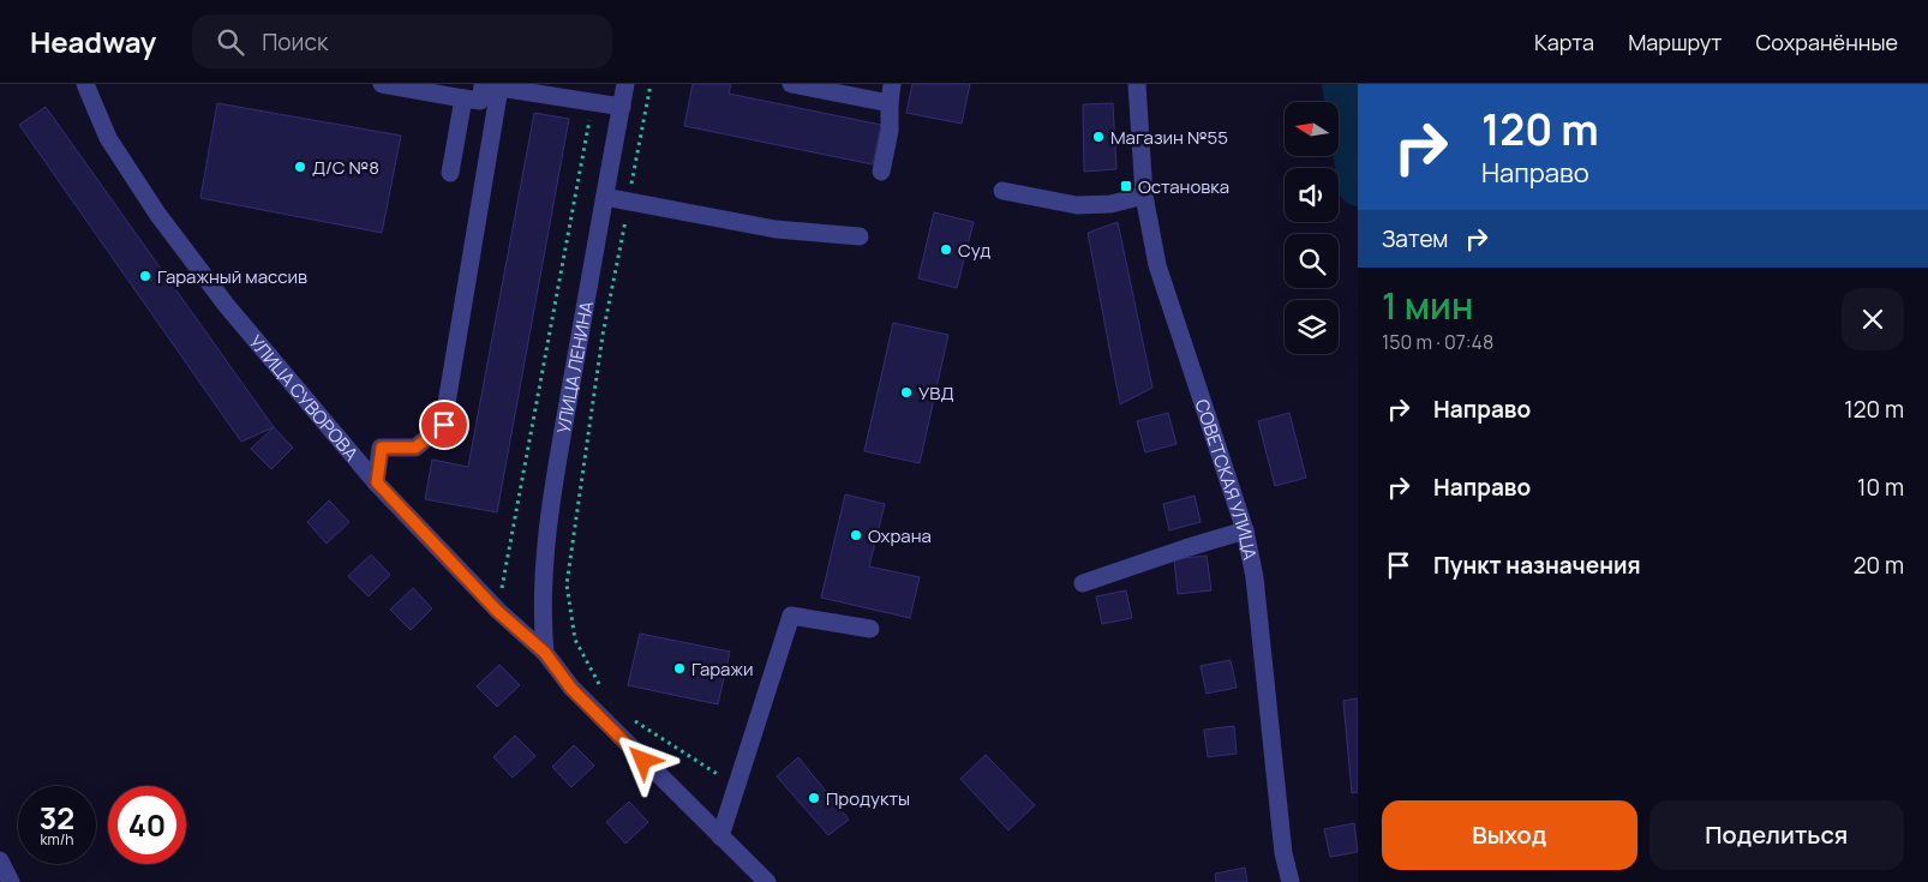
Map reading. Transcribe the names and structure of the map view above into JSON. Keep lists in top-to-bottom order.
{
  "streets": {
    "street": ["УЛИЦА ЛЕНИНА", "УЛИЦА СУВОРОВА", "СОВЕТСКАЯ УЛИЦА"]
  },
  "crossings": [
    ["УЛИЦА ЛЕНИНА", "УЛИЦА СУВОРОВА"]
  ],
  "places": {
    "other": [
      "Магазин №55",
      "Д/С №8",
      "Суд",
      "Гаражный массив",
      "УВД",
      "Охрана",
      "Гаражи",
      "Продукты"
    ],
    "transit": ["Остановка"]
  },
  "north": "left",
  "page": {
    "header": "Headway",
    "search": "Поиск",
    "nav": ["Карта", "Маршрут", "Сохранённые"],
    "turn": ["120 m", "Направо"],
    "then": "Затем",
    "heading": ["1 мин", "150 m · 07:48"],
    "list": [
      {
        "name": "Направо",
        "value": "120 m"
      },
      {
        "name": "Направо",
        "value": "10 m"
      },
      {
        "name": "Пункт назначения",
        "value": "20 m"
      }
    ],
    "speed": "32 km/h",
    "limit": "40",
    "buttons": ["Выход", "Поделиться"]
  }
}
